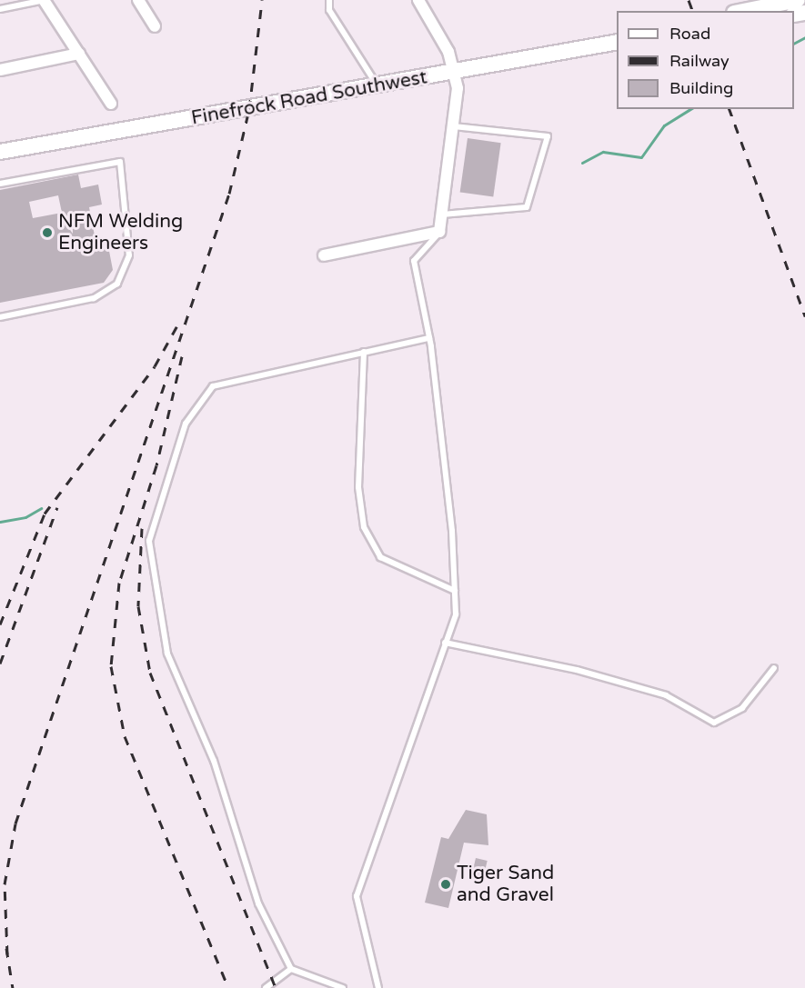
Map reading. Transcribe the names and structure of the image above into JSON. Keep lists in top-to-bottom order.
{
  "streets": {
    "main road": ["Finefrock Road Southwest"]
  },
  "places": ["NFM Welding Engineers", "Tiger Sand and Gravel"],
  "legend": ["Road", "Railway", "Building"]
}
